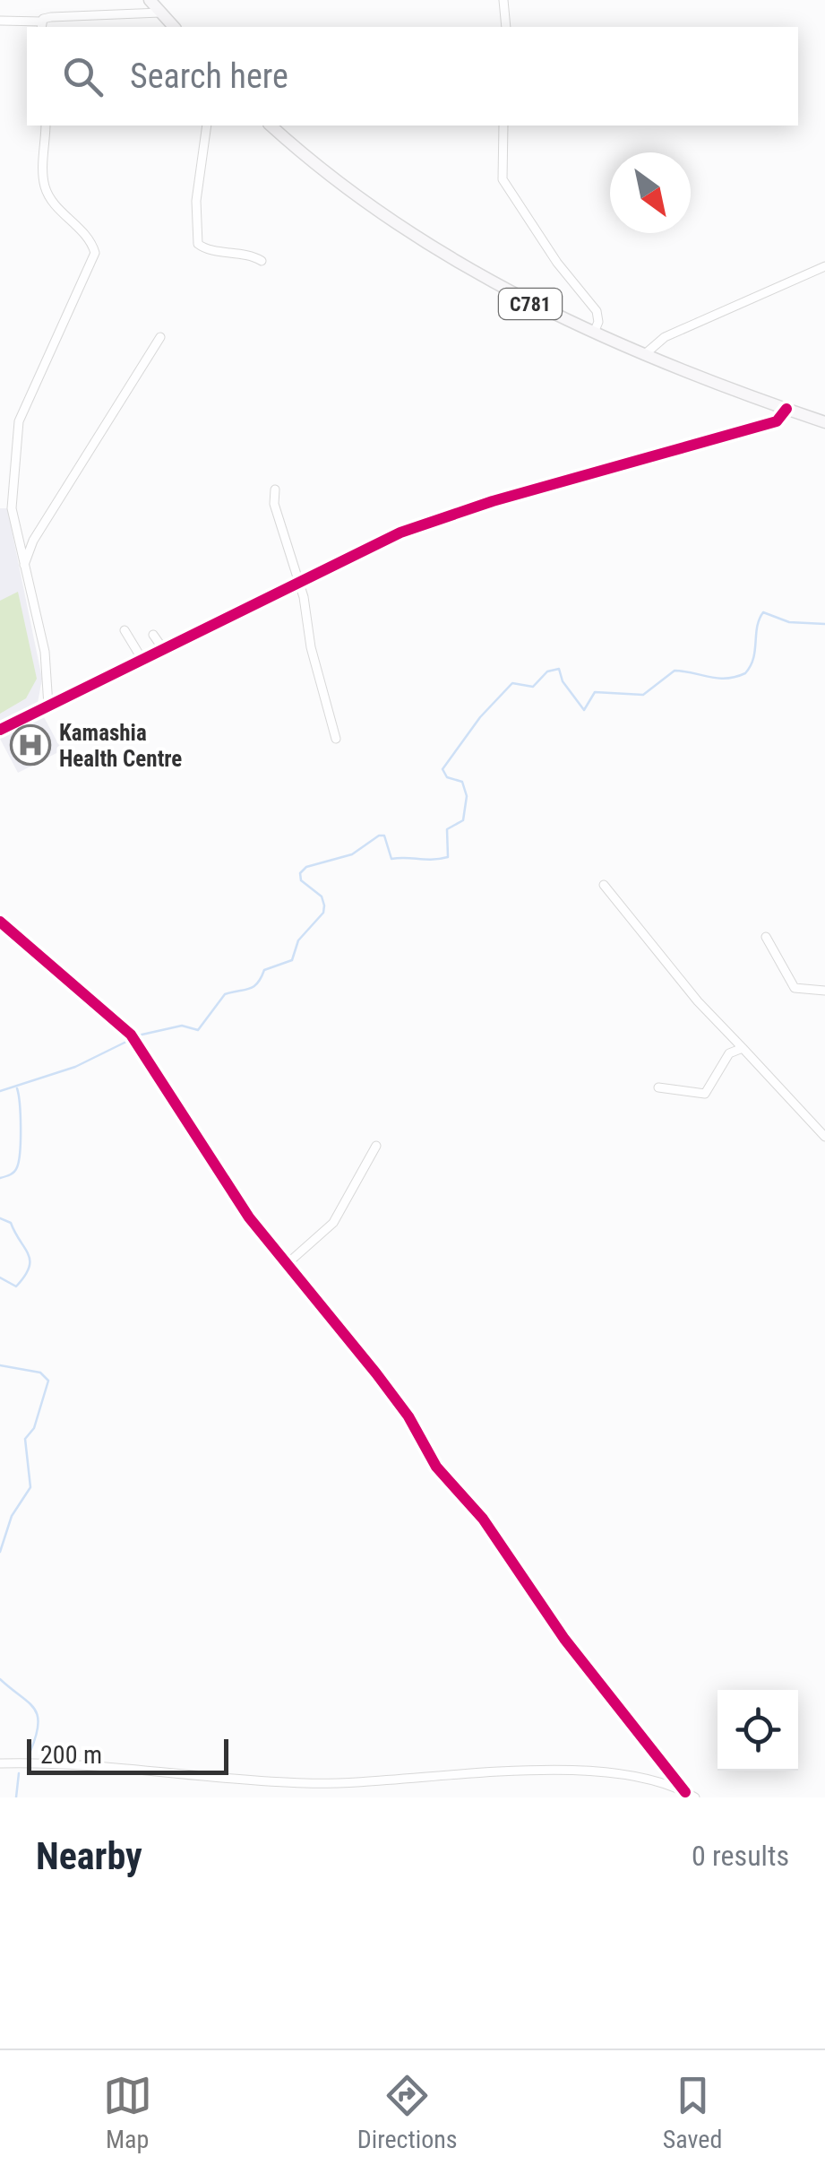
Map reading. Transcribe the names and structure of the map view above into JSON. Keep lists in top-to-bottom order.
{
  "streets": {
    "main road": ["C781"]
  },
  "places": {
    "hospital": ["Kamashia Health Centre"]
  },
  "scale_bar": "200 m",
  "north": "bottom right",
  "page": {
    "search": "Search here",
    "scale": "200 m",
    "heading": ["Nearby", "0 results"],
    "nav": ["Map", "Directions", "Saved"]
  }
}
